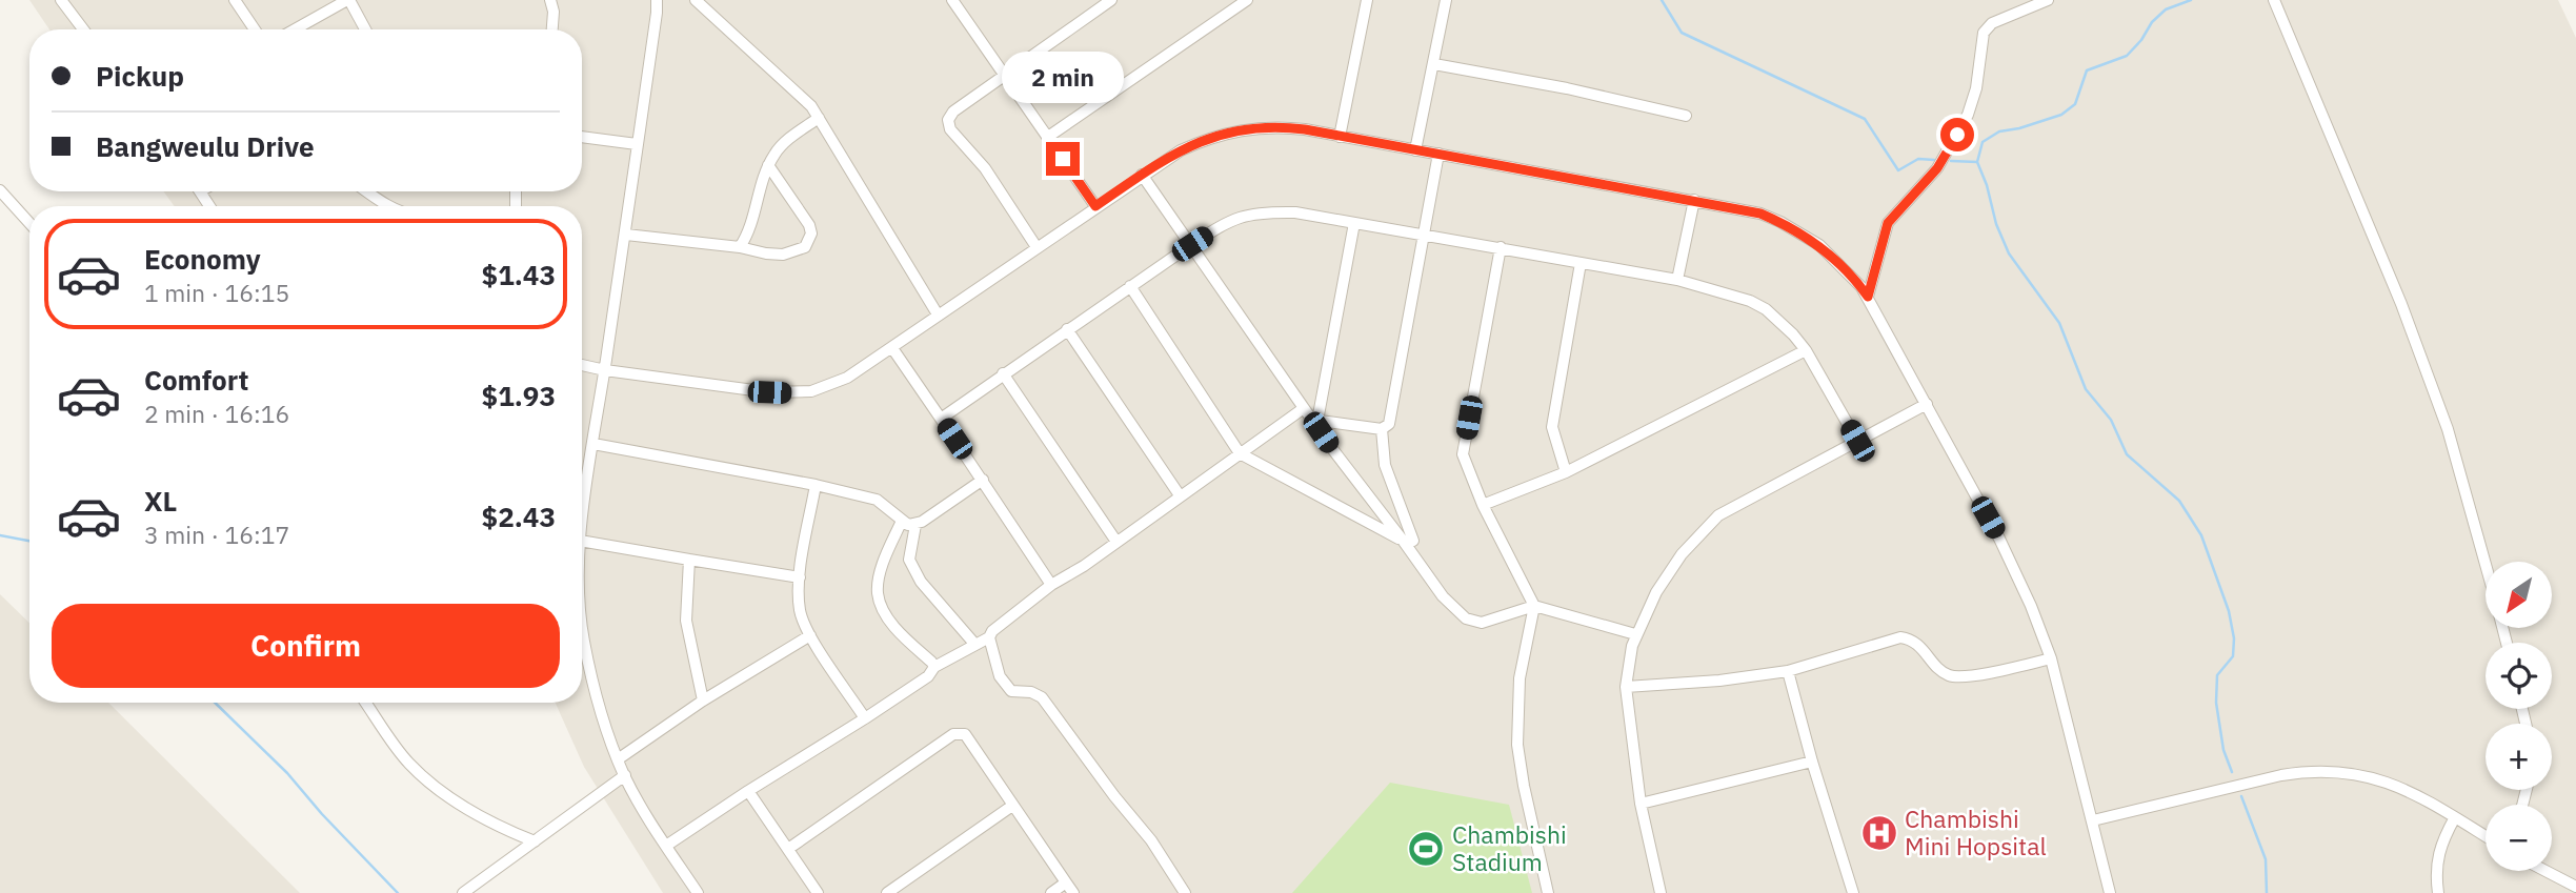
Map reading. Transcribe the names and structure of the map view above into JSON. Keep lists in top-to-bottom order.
{
  "places": {
    "hospital": ["Chambishi Mini Hopsital"],
    "sports": ["Chambishi Stadium"]
  },
  "north": "bottom left",
  "page": {
    "banner": ["Pickup", "Bangweulu Drive"],
    "bubble": "2 min",
    "list": [
      {
        "name": "Economy",
        "note": "1 min · 16:15",
        "value": "$1.43"
      },
      {
        "name": "Comfort",
        "note": "2 min · 16:16",
        "value": "$1.93"
      },
      {
        "name": "XL",
        "note": "3 min · 16:17",
        "value": "$2.43"
      }
    ],
    "map_buttons": ["+", "−"],
    "buttons": "Confirm"
  }
}
